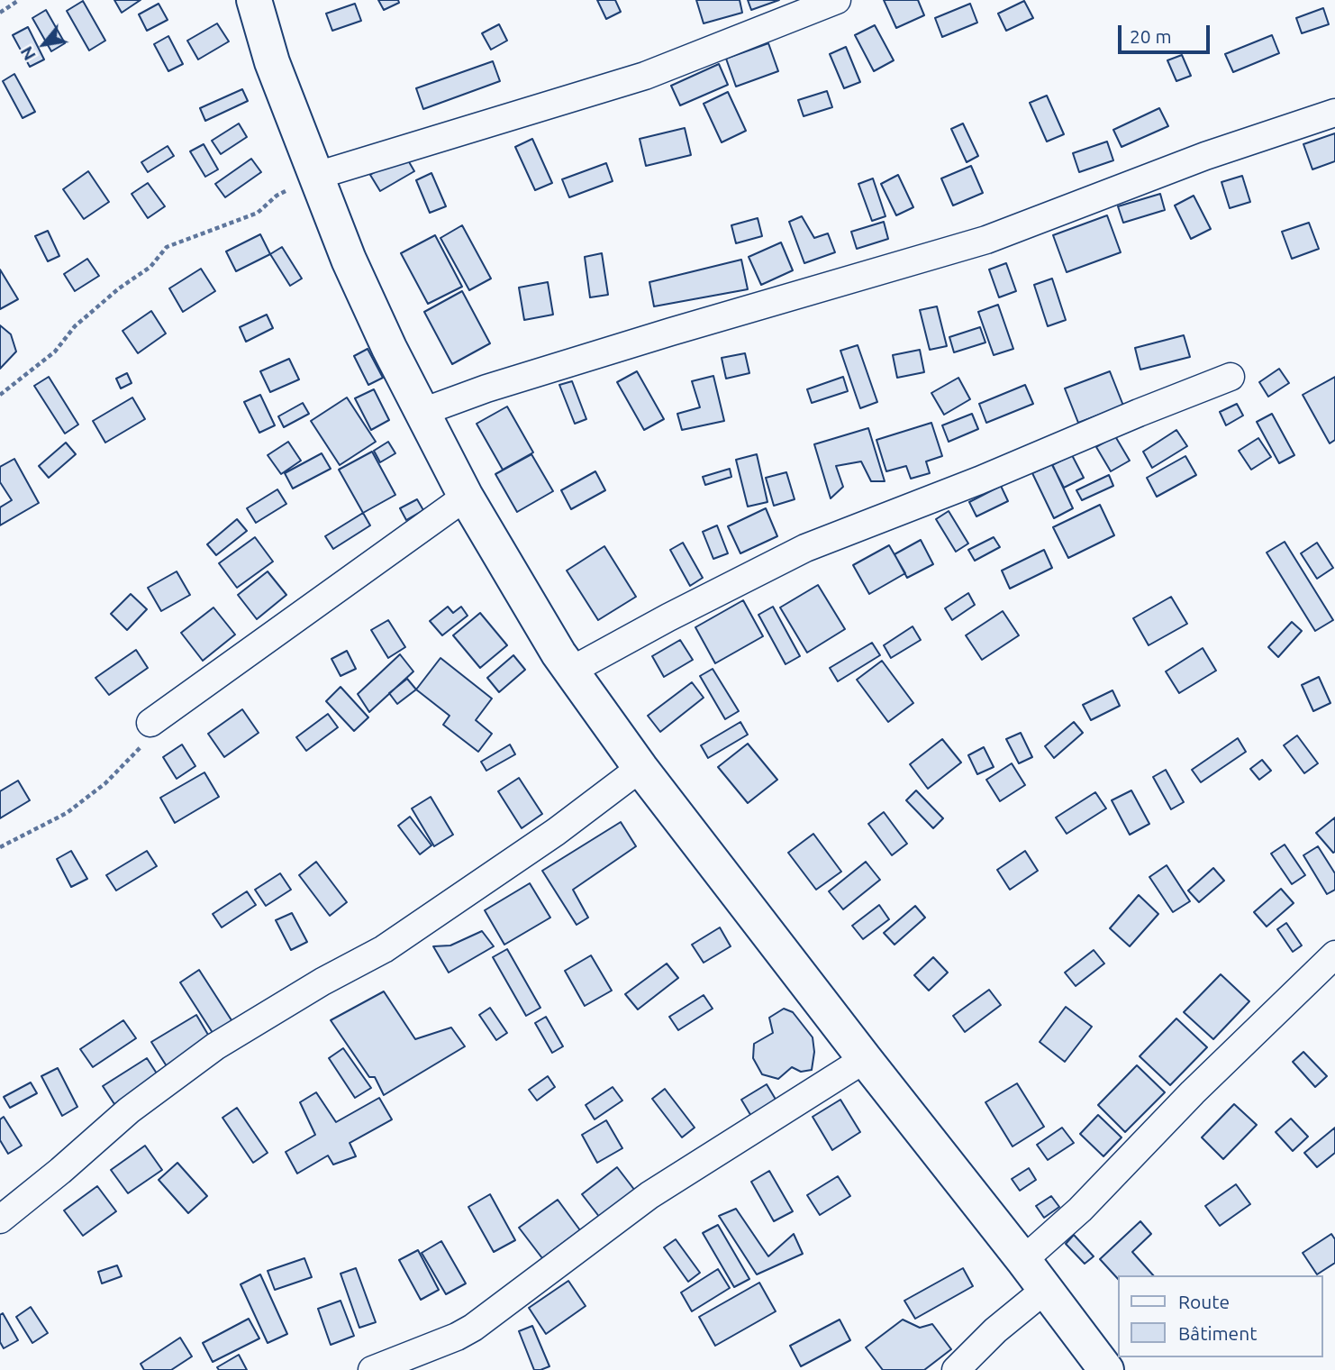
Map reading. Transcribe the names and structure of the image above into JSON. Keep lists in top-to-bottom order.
{
  "legend": ["Route", "Bâtiment"],
  "scale_bar": "20 m",
  "north": "bottom left"
}
